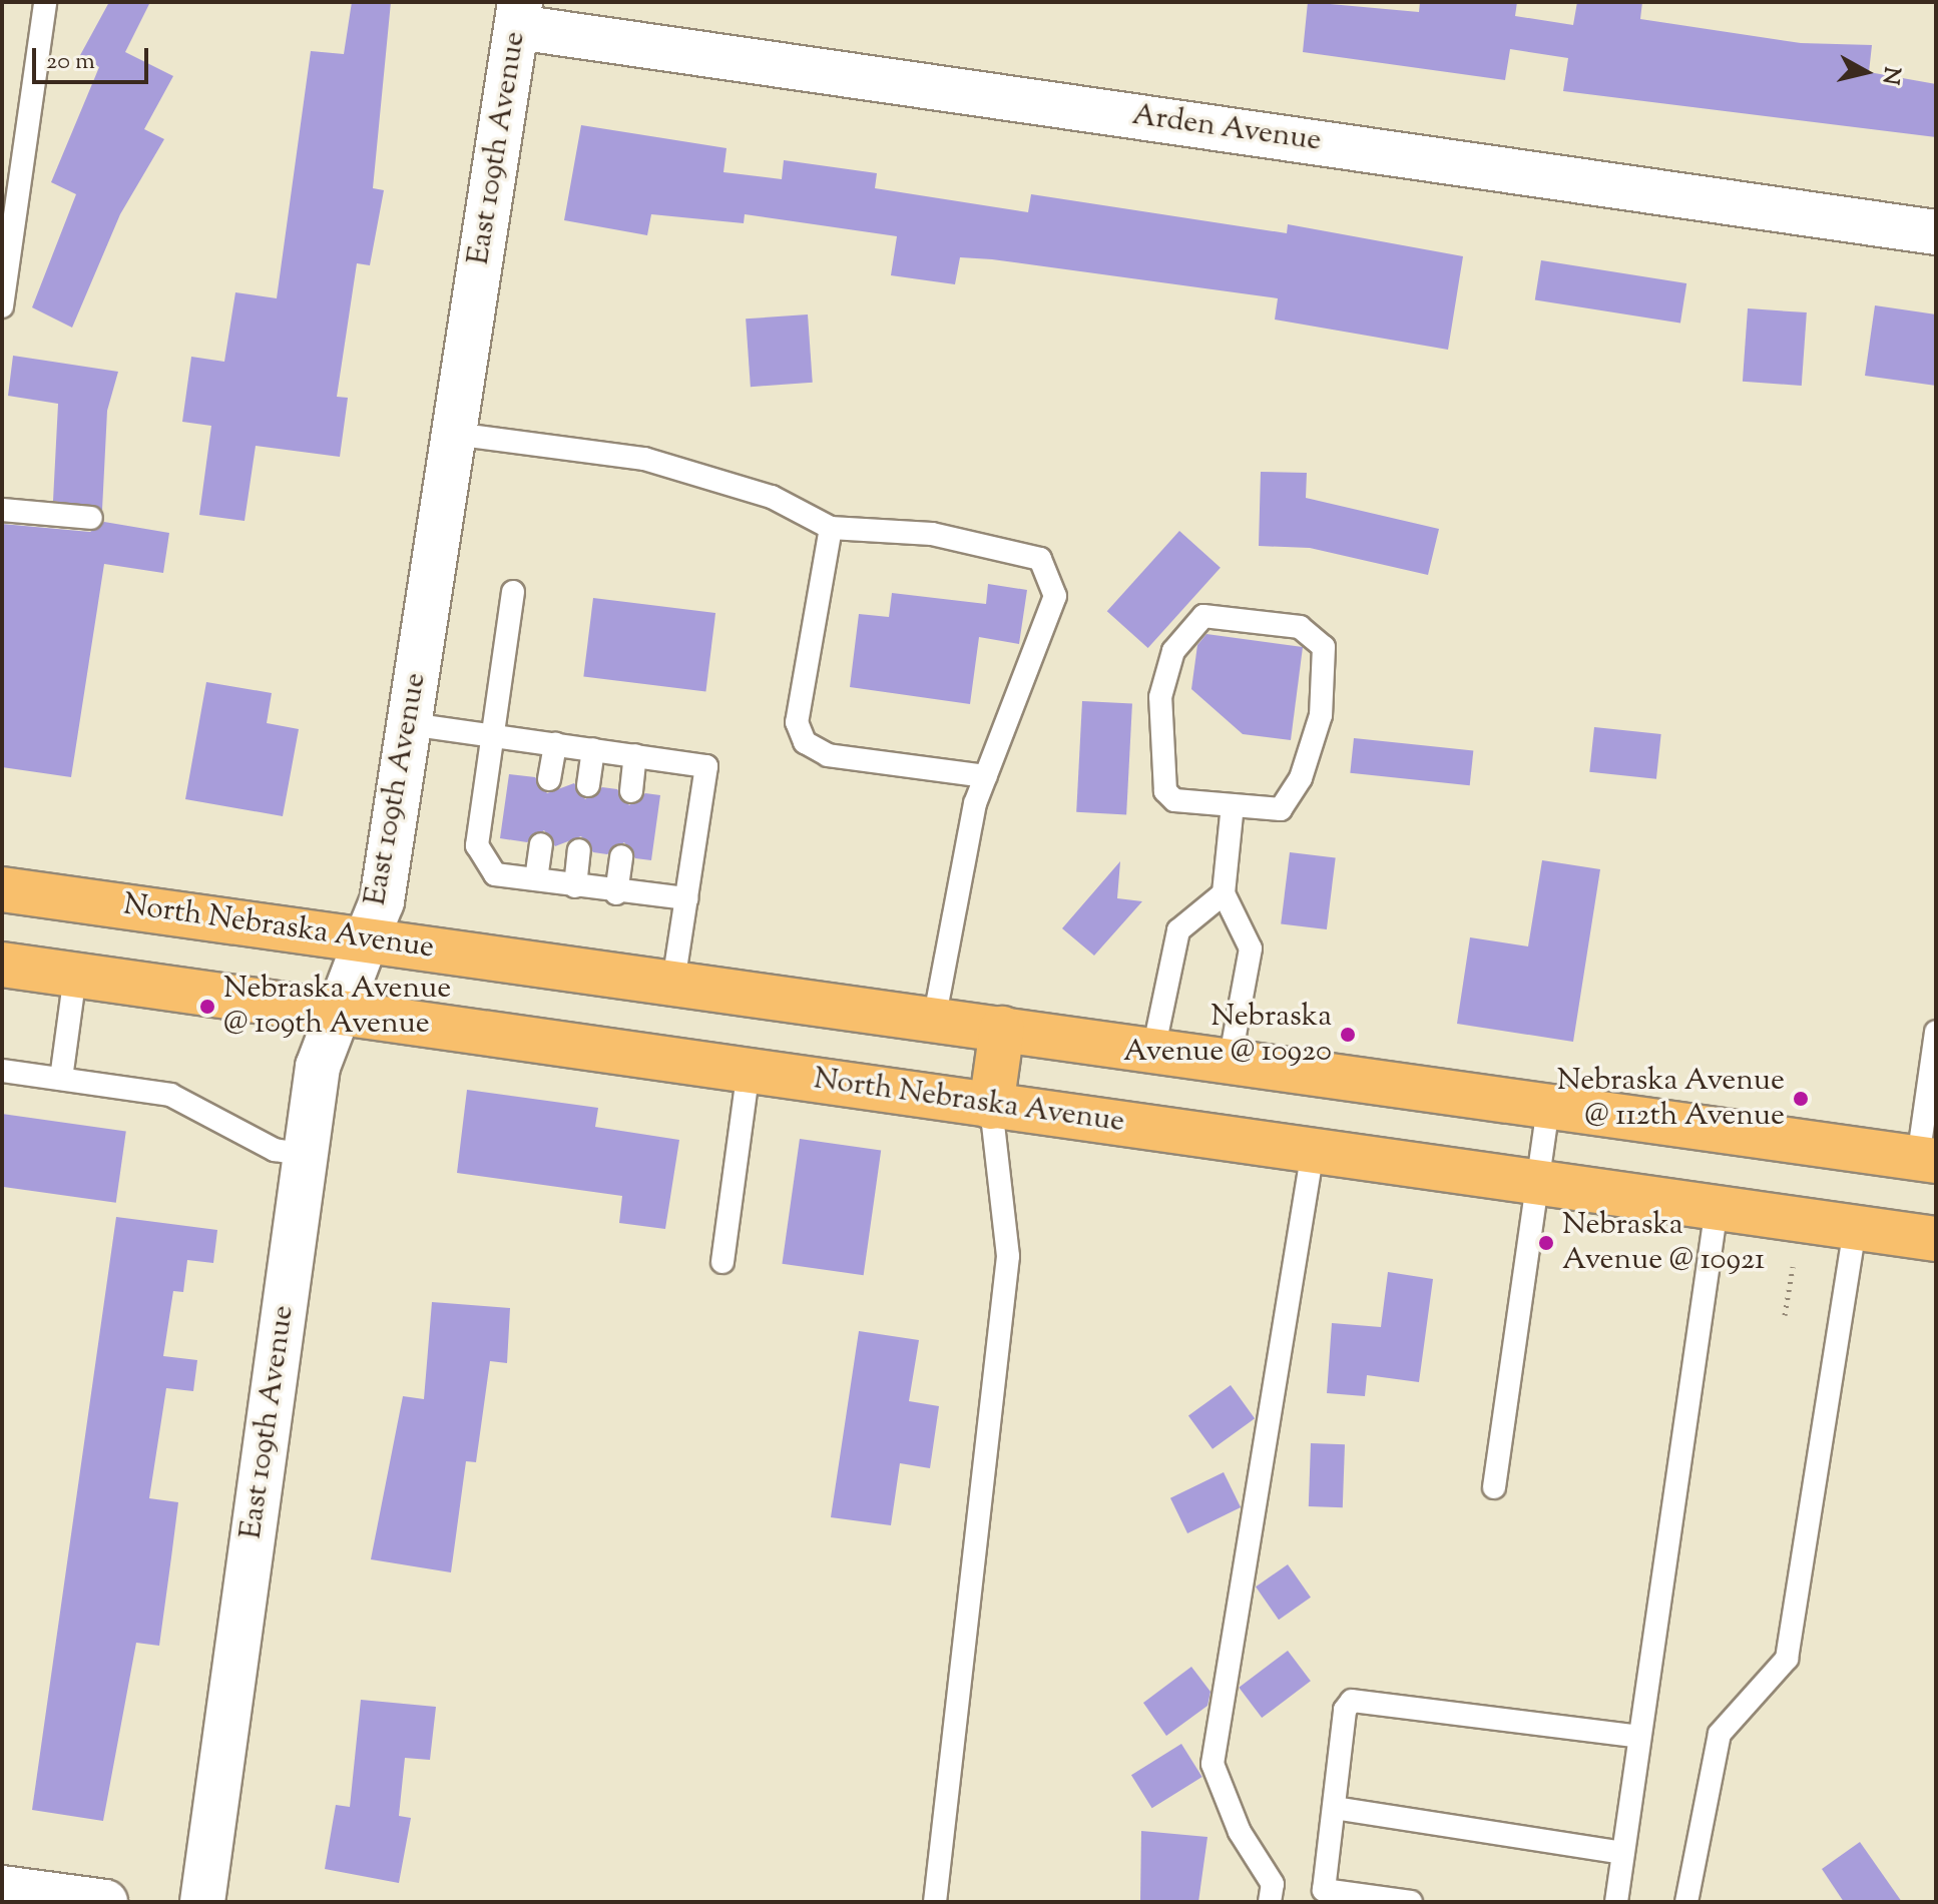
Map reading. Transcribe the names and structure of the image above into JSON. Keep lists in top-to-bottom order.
{
  "streets": {
    "main road": ["North Nebraska Avenue"],
    "street": ["Arden Avenue", "East 109th Avenue"]
  },
  "crossings": [
    ["Arden Avenue", "East 109th Avenue"],
    ["East 109th Avenue", "North Nebraska Avenue"]
  ],
  "places": [
    "Nebraska Avenue @ 109th Avenue",
    "Nebraska Avenue @ 10920",
    "Nebraska Avenue @ 112th Avenue",
    "Nebraska Avenue @ 10921"
  ],
  "scale_bar": "20 m",
  "north": "right"
}
